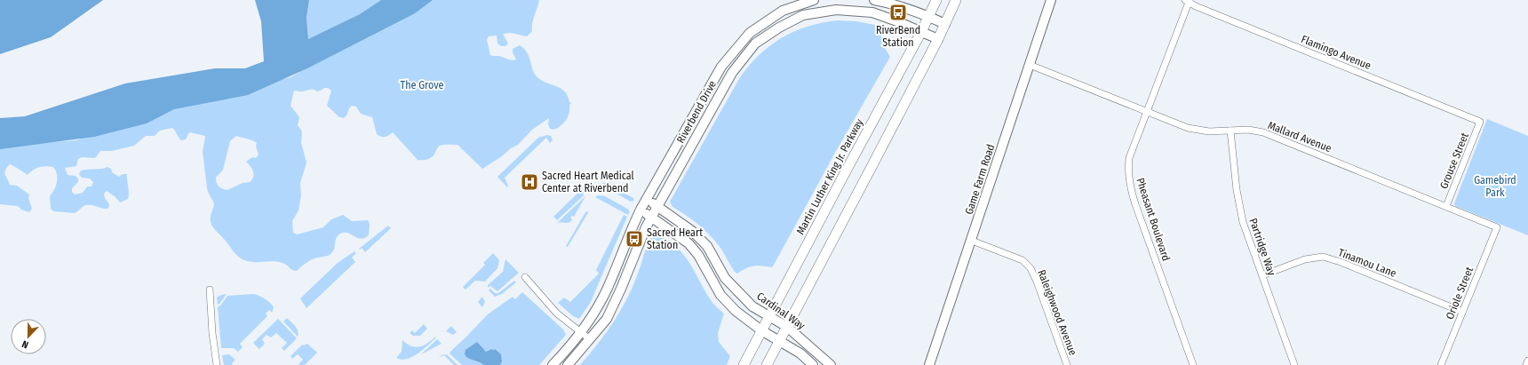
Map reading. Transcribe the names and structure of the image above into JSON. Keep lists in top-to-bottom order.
{
  "streets": {
    "main road": ["Martin Luther King Jr. Parkway"],
    "street": [
      "Flamingo Avenue",
      "Riverbend Drive",
      "Mallard Avenue",
      "Grouse Street",
      "Game Farm Road",
      "Pheasant Boulevard",
      "Partridge Way",
      "Tinamou Lane",
      "Oriole Street",
      "Cardinal Way",
      "Raleighwood Avenue"
    ]
  },
  "crossings": [
    ["Flamingo Avenue", "Grouse Street"],
    ["Flamingo Avenue", "Pheasant Boulevard"],
    ["Riverbend Drive", "Martin Luther King Jr. Parkway"],
    ["Riverbend Drive", "Cardinal Way"],
    ["Mallard Avenue", "Grouse Street"],
    ["Mallard Avenue", "Game Farm Road"],
    ["Mallard Avenue", "Pheasant Boulevard"],
    ["Mallard Avenue", "Partridge Way"],
    ["Mallard Avenue", "Oriole Street"],
    ["Martin Luther King Jr. Parkway", "Cardinal Way"],
    ["Game Farm Road", "Raleighwood Avenue"],
    ["Partridge Way", "Tinamou Lane"],
    ["Tinamou Lane", "Oriole Street"]
  ],
  "parks": ["The Grove", "Gamebird Park"],
  "places": {
    "bus stop": ["RiverBend Station", "Sacred Heart Station"],
    "hospital": ["Sacred Heart Medical Center at Riverbend"]
  },
  "north": "bottom"
}
